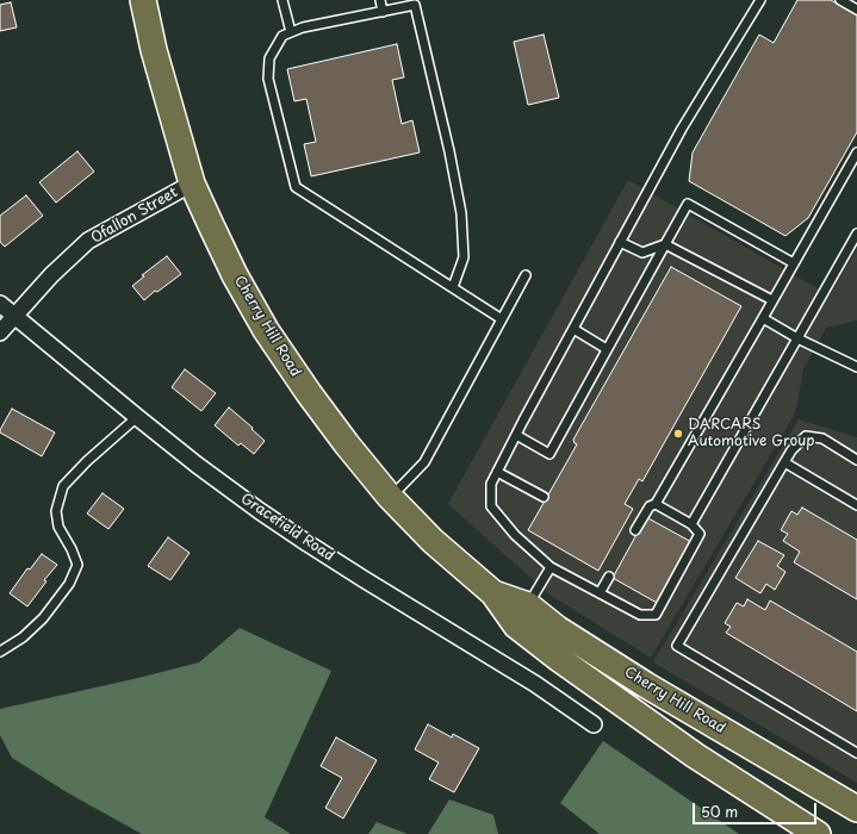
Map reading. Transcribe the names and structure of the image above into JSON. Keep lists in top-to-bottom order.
{
  "streets": {
    "main road": ["Cherry Hill Road"],
    "street": ["Ofallon Street", "Gracefield Road"]
  },
  "crossings": [
    ["Ofallon Street", "Cherry Hill Road"],
    ["Ofallon Street", "Gracefield Road"]
  ],
  "places": ["DARCARS Automotive Group"],
  "scale_bar": "50 m"
}
